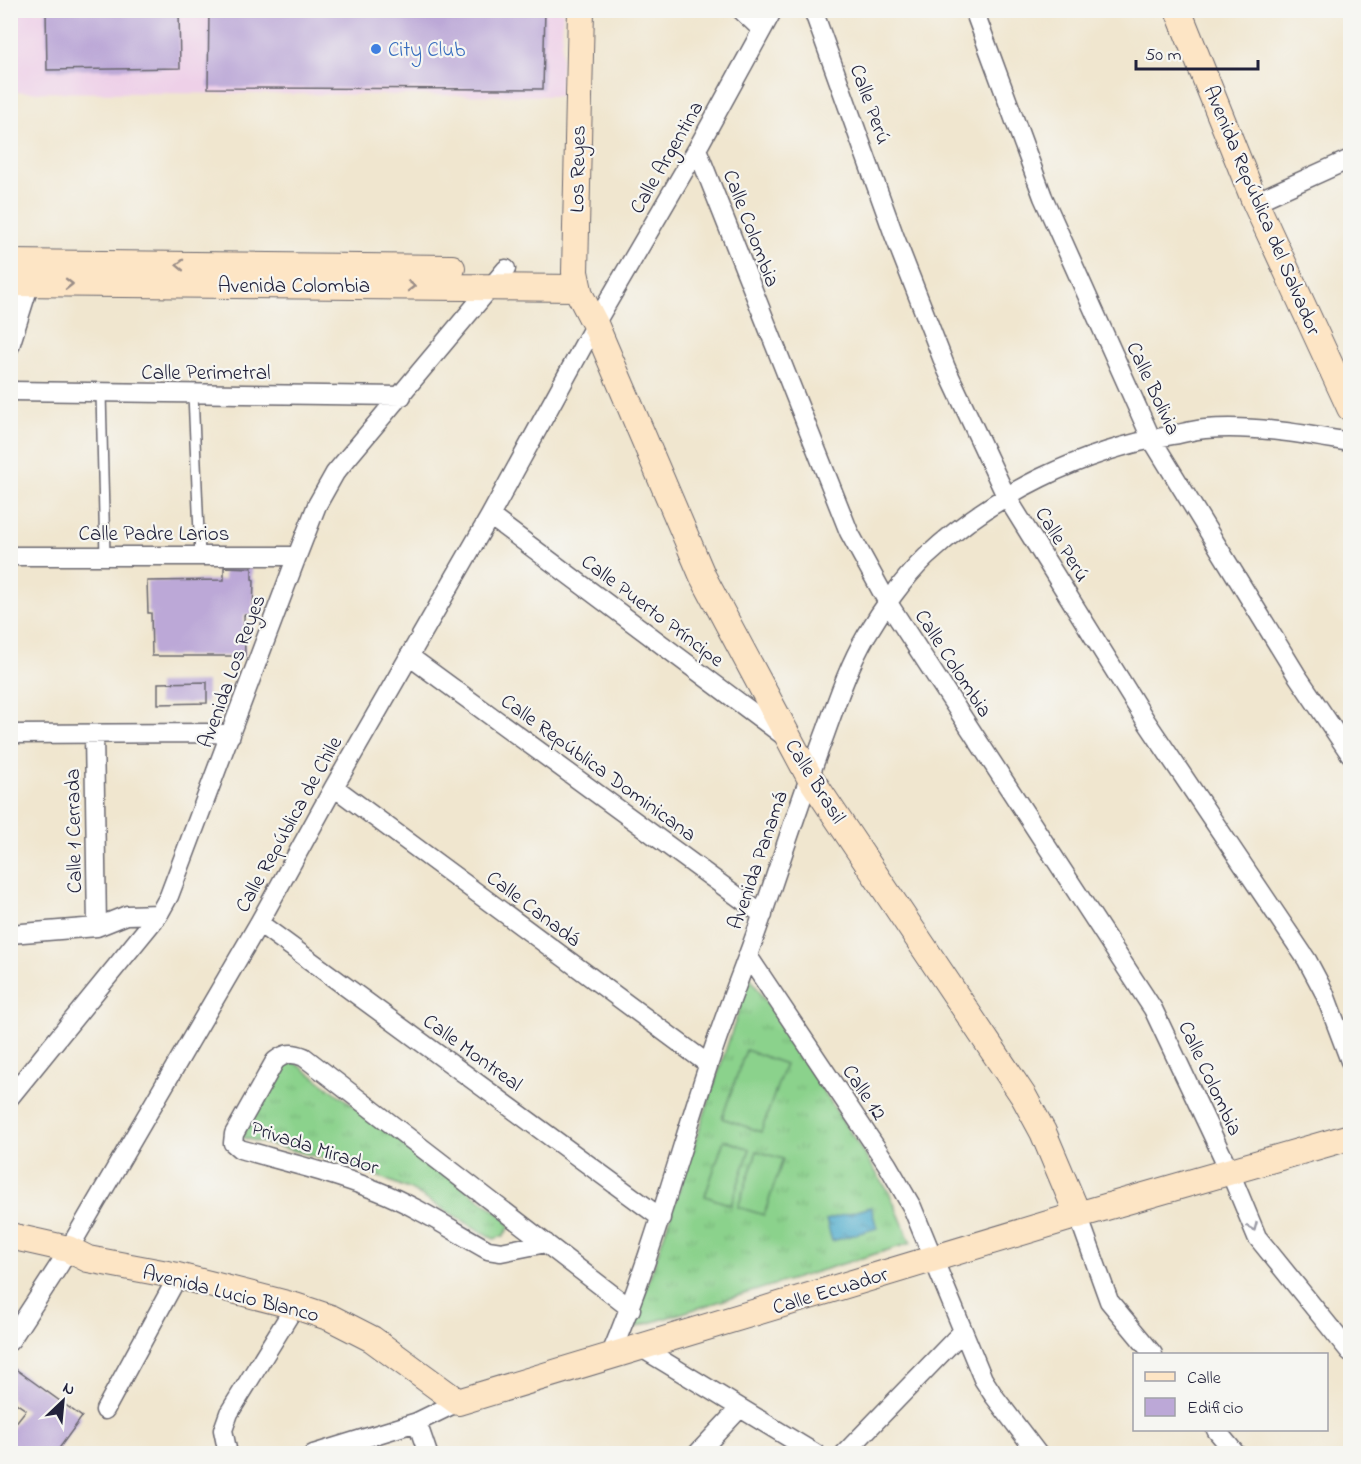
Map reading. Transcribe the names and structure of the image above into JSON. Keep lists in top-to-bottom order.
{
  "streets": {
    "street": [
      "Calle Perú",
      "Calle Argentina",
      "Los Reyes",
      "Avenida República del Salvador",
      "Calle Colombia",
      "Avenida Colombia",
      "Calle Perimetral",
      "Calle Bolivia",
      "Calle Padre Larios",
      "Calle Puerto Príncipe",
      "Avenida Los Reyes",
      "Calle República Dominicana",
      "Calle Brasil",
      "Calle República de Chile",
      "Calle 1 Cerrada",
      "Avenida Panamá",
      "Calle Canadá",
      "Calle Montreal",
      "Calle 12",
      "Privada Mirador",
      "Calle Ecuador",
      "Avenida Lucio Blanco"
    ]
  },
  "crossings": [
    ["Calle Perú", "Avenida Panamá"],
    ["Calle Argentina", "Los Reyes"],
    ["Calle Argentina", "Calle Colombia"],
    ["Calle Argentina", "Calle Brasil"],
    ["Calle Argentina", "Calle República de Chile"],
    ["Los Reyes", "Avenida Colombia"],
    ["Los Reyes", "Calle Brasil"],
    ["Los Reyes", "Calle República de Chile"],
    ["Calle Colombia", "Avenida Panamá"],
    ["Calle Colombia", "Calle Ecuador"],
    ["Avenida Colombia", "Avenida Los Reyes"],
    ["Calle Perimetral", "Avenida Los Reyes"],
    ["Calle Bolivia", "Avenida Panamá"],
    ["Calle Padre Larios", "Avenida Los Reyes"],
    ["Calle Puerto Príncipe", "Calle Brasil"],
    ["Calle Puerto Príncipe", "Calle República de Chile"],
    ["Calle República Dominicana", "Calle República de Chile"],
    ["Calle República Dominicana", "Avenida Panamá"],
    ["Calle Brasil", "Calle República de Chile"],
    ["Calle Brasil", "Avenida Panamá"],
    ["Calle Brasil", "Calle Ecuador"],
    ["Calle República de Chile", "Calle Canadá"],
    ["Calle República de Chile", "Calle Montreal"],
    ["Calle República de Chile", "Avenida Lucio Blanco"],
    ["Avenida Panamá", "Calle Canadá"],
    ["Avenida Panamá", "Calle Montreal"],
    ["Avenida Panamá", "Calle 12"],
    ["Avenida Panamá", "Privada Mirador"],
    ["Avenida Panamá", "Calle Ecuador"],
    ["Calle 12", "Calle Ecuador"],
    ["Calle Ecuador", "Avenida Lucio Blanco"]
  ],
  "places": ["City Club"],
  "legend": ["Calle", "Edificio"],
  "scale_bar": "50 m",
  "north": "top right"
}
